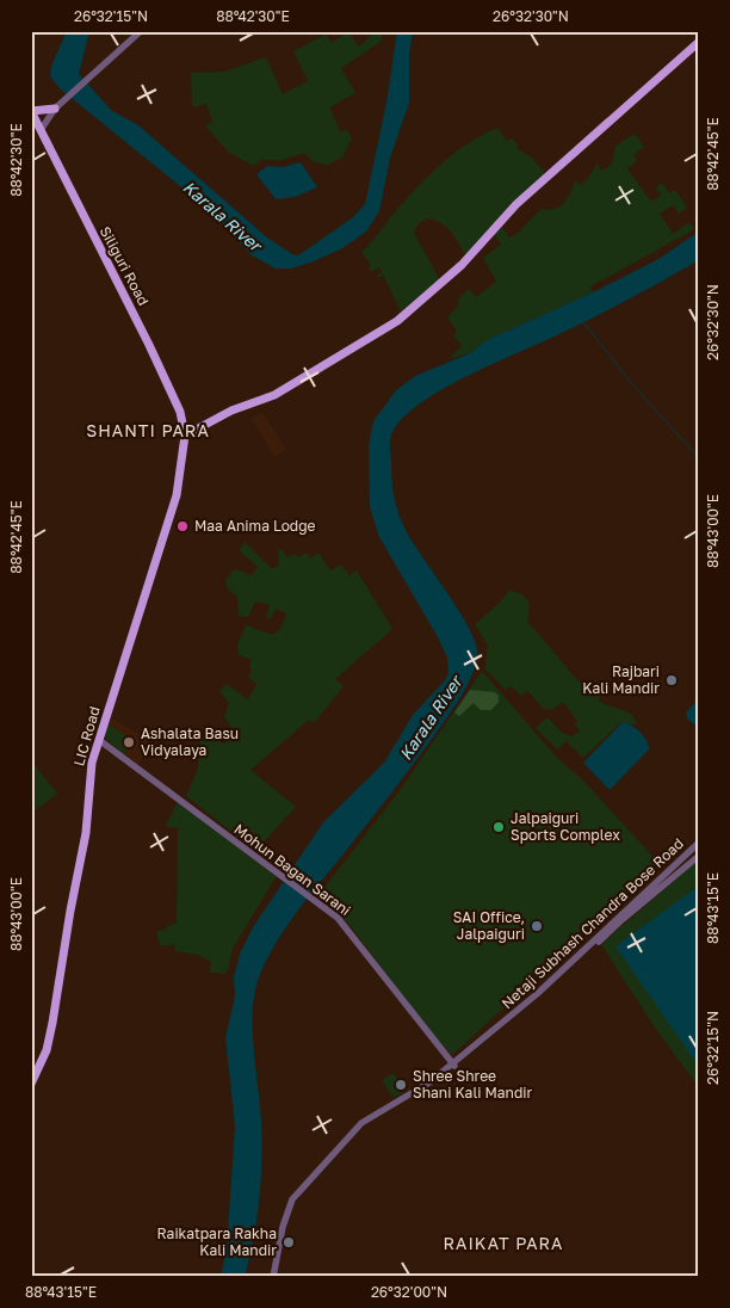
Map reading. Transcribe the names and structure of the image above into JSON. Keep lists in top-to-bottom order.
{
  "streets": {
    "main road": ["Siliguri Road", "LIC Road"],
    "street": ["Mohun Bagan Sarani", "Netaji Subhash Chandra Bose Road"]
  },
  "crossings": [
    ["Siliguri Road", "LIC Road"],
    ["LIC Road", "Mohun Bagan Sarani"],
    ["Mohun Bagan Sarani", "Netaji Subhash Chandra Bose Road"]
  ],
  "districts": ["SHANTI PARA", "RAIKAT PARA"],
  "water": ["Karala River"],
  "places": [
    "Maa Anima Lodge",
    "Rajbari Kali Mandir",
    "Ashalata Basu Vidyalaya",
    "Jalpaiguri Sports Complex",
    "SAI Office, Jalpaiguri",
    "Shree Shree Shani Kali Mandir",
    "Raikatpara Rakha Kali Mandir"
  ],
  "coordinates": [
    "26°32'15\"N",
    "88°42'30\"E",
    "26°32'30\"N",
    "88°42'45\"E",
    "88°43'00\"E",
    "88°43'15\"E",
    "26°32'00\"N"
  ]
}
